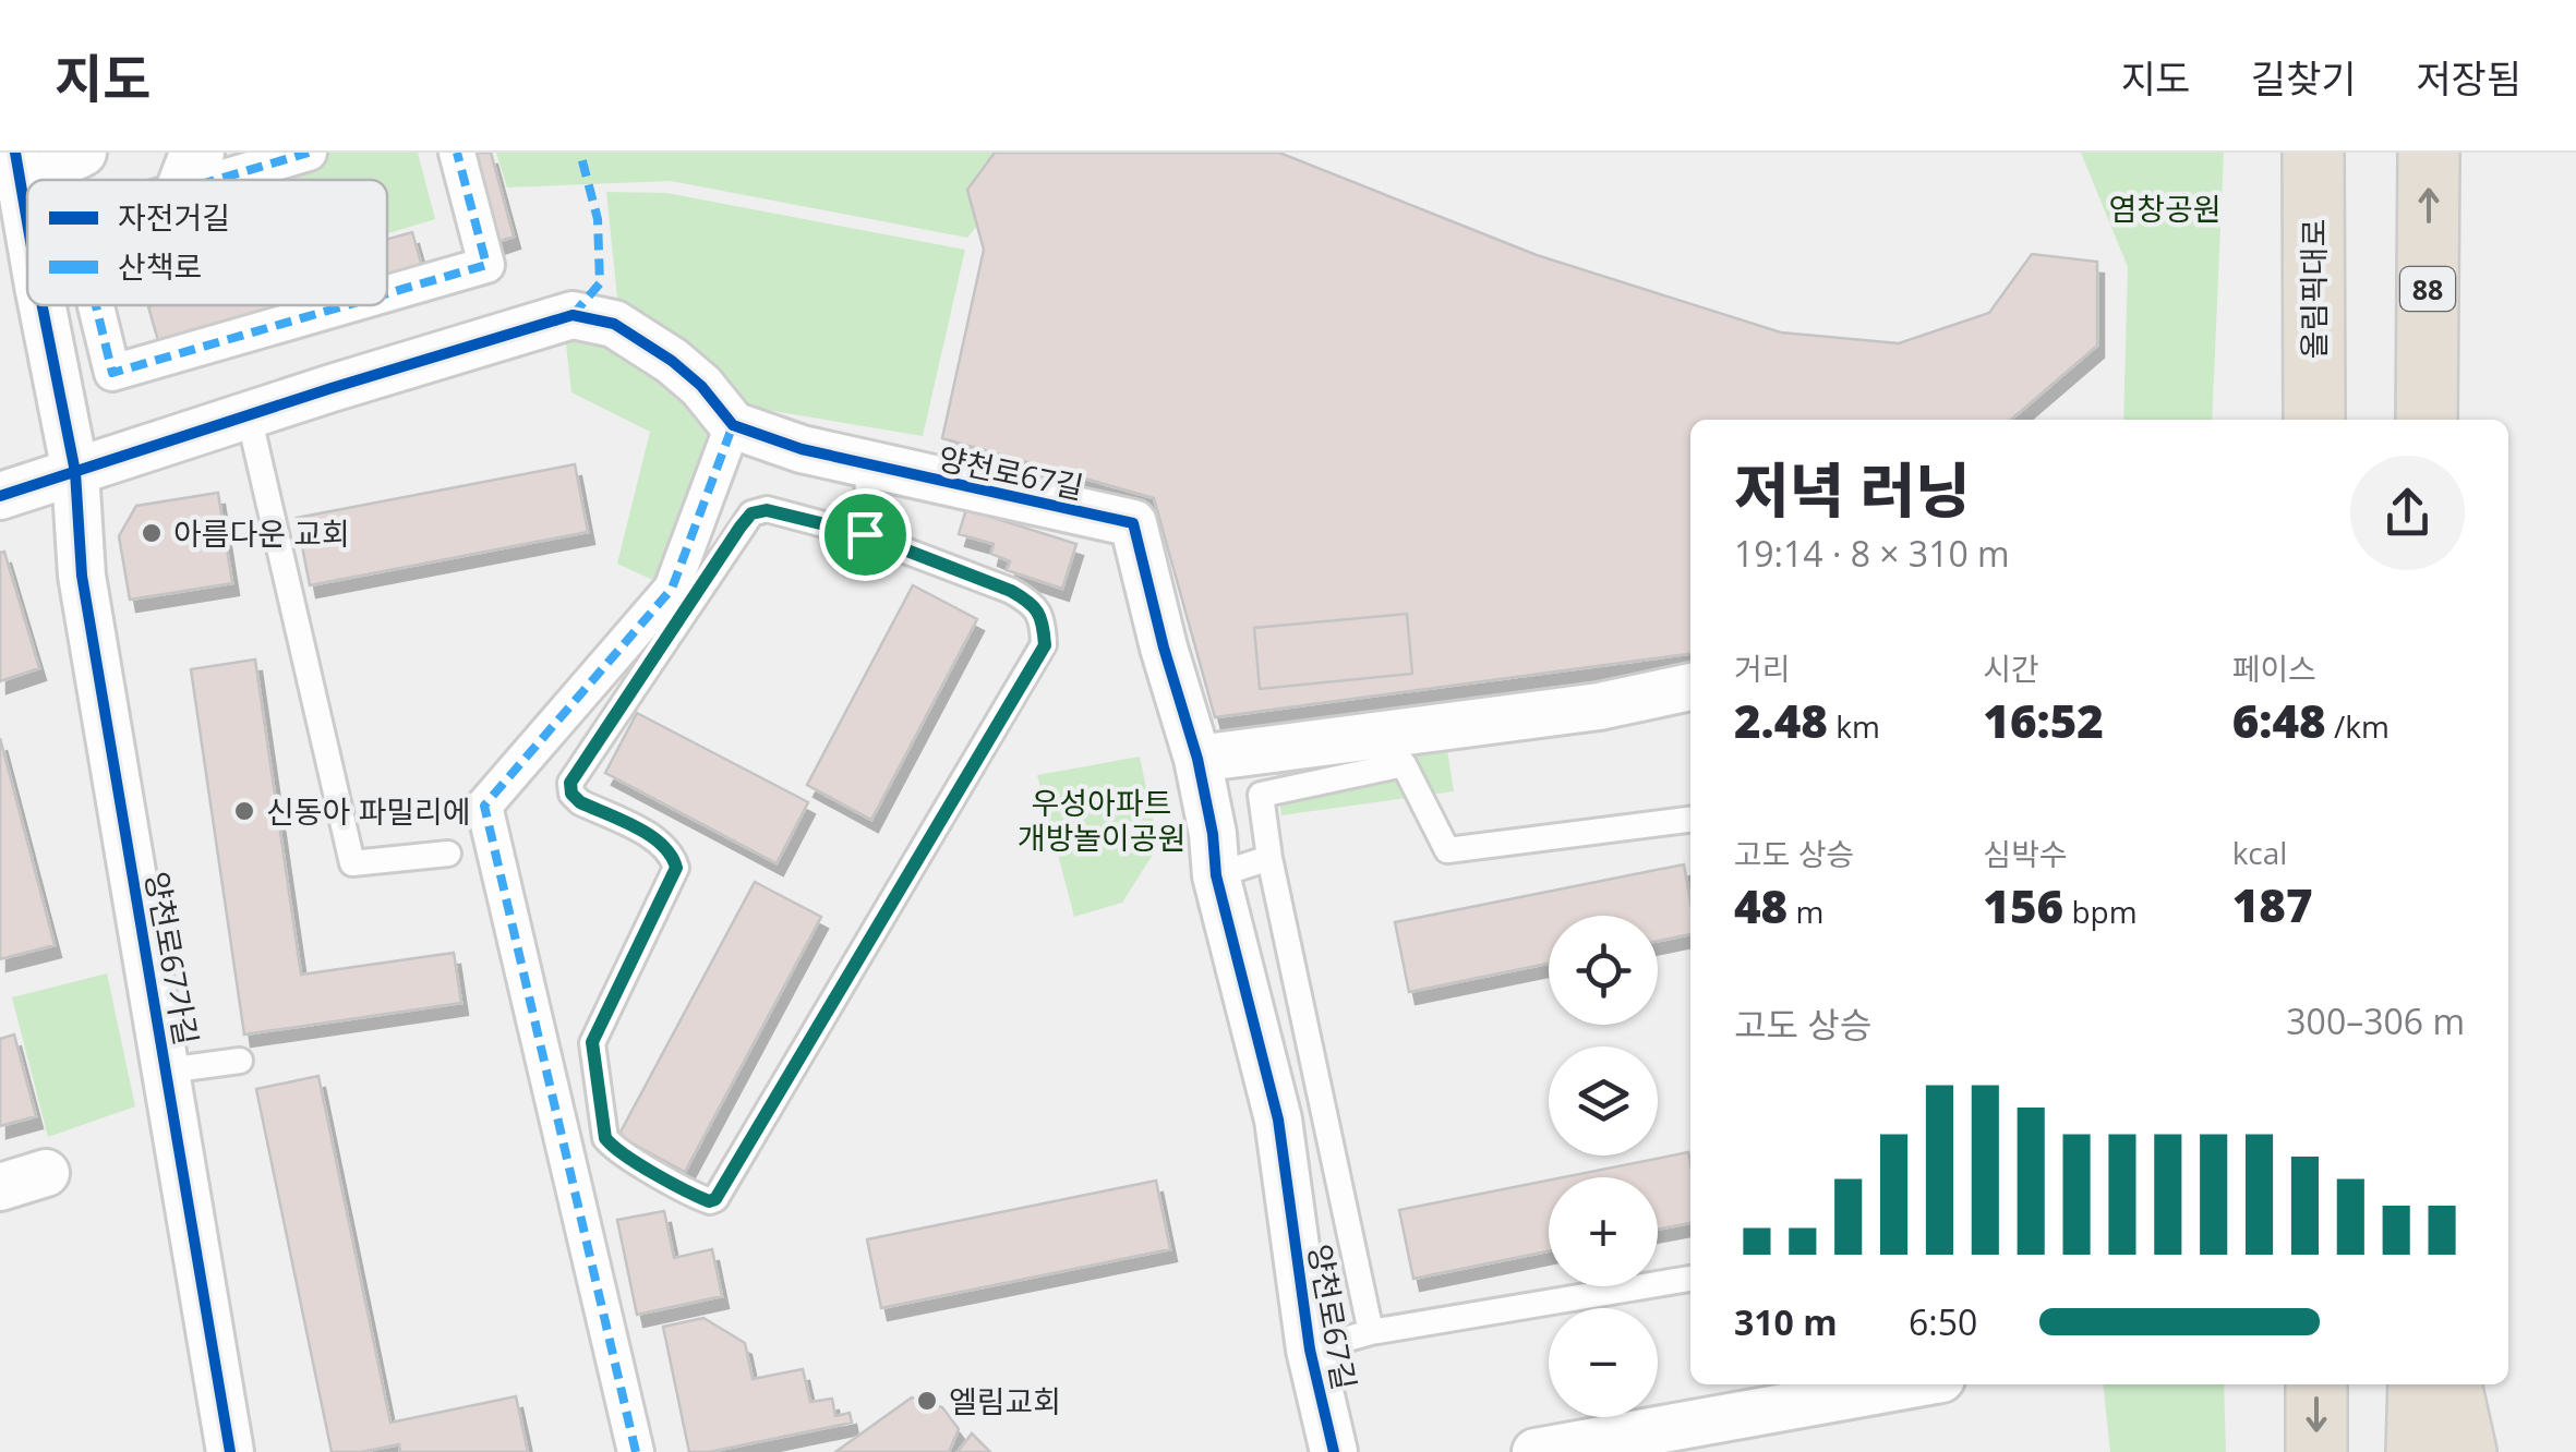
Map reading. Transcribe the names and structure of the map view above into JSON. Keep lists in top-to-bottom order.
{
  "streets": {
    "highway": ["올림픽대로", "88"],
    "street": ["양천로67길", "양천로67가길"]
  },
  "parks": ["염창공원", "우성아파트 개방놀이공원"],
  "places": ["아름다운 교회", "신동아 파밀리에", "엘림교회"],
  "legend": ["자전거길", "산책로"],
  "page": {
    "header": "지도",
    "nav": ["지도", "길찾기", "저장됨"],
    "heading": ["저녁 러닝", "19:14 · 8 × 310 m"],
    "stats": [
      ["거리", "2.48 km"],
      ["시간", "16:52"],
      ["페이스", "6:48 /km"],
      ["고도 상승", "48 m"],
      ["심박수", "156 bpm"],
      ["kcal", "187"]
    ],
    "map_buttons": ["+", "−"],
    "chart": ["고도 상승", "300–306 m"],
    "list": [
      {
        "name": "310 m",
        "note": "6:50"
      }
    ]
  }
}
